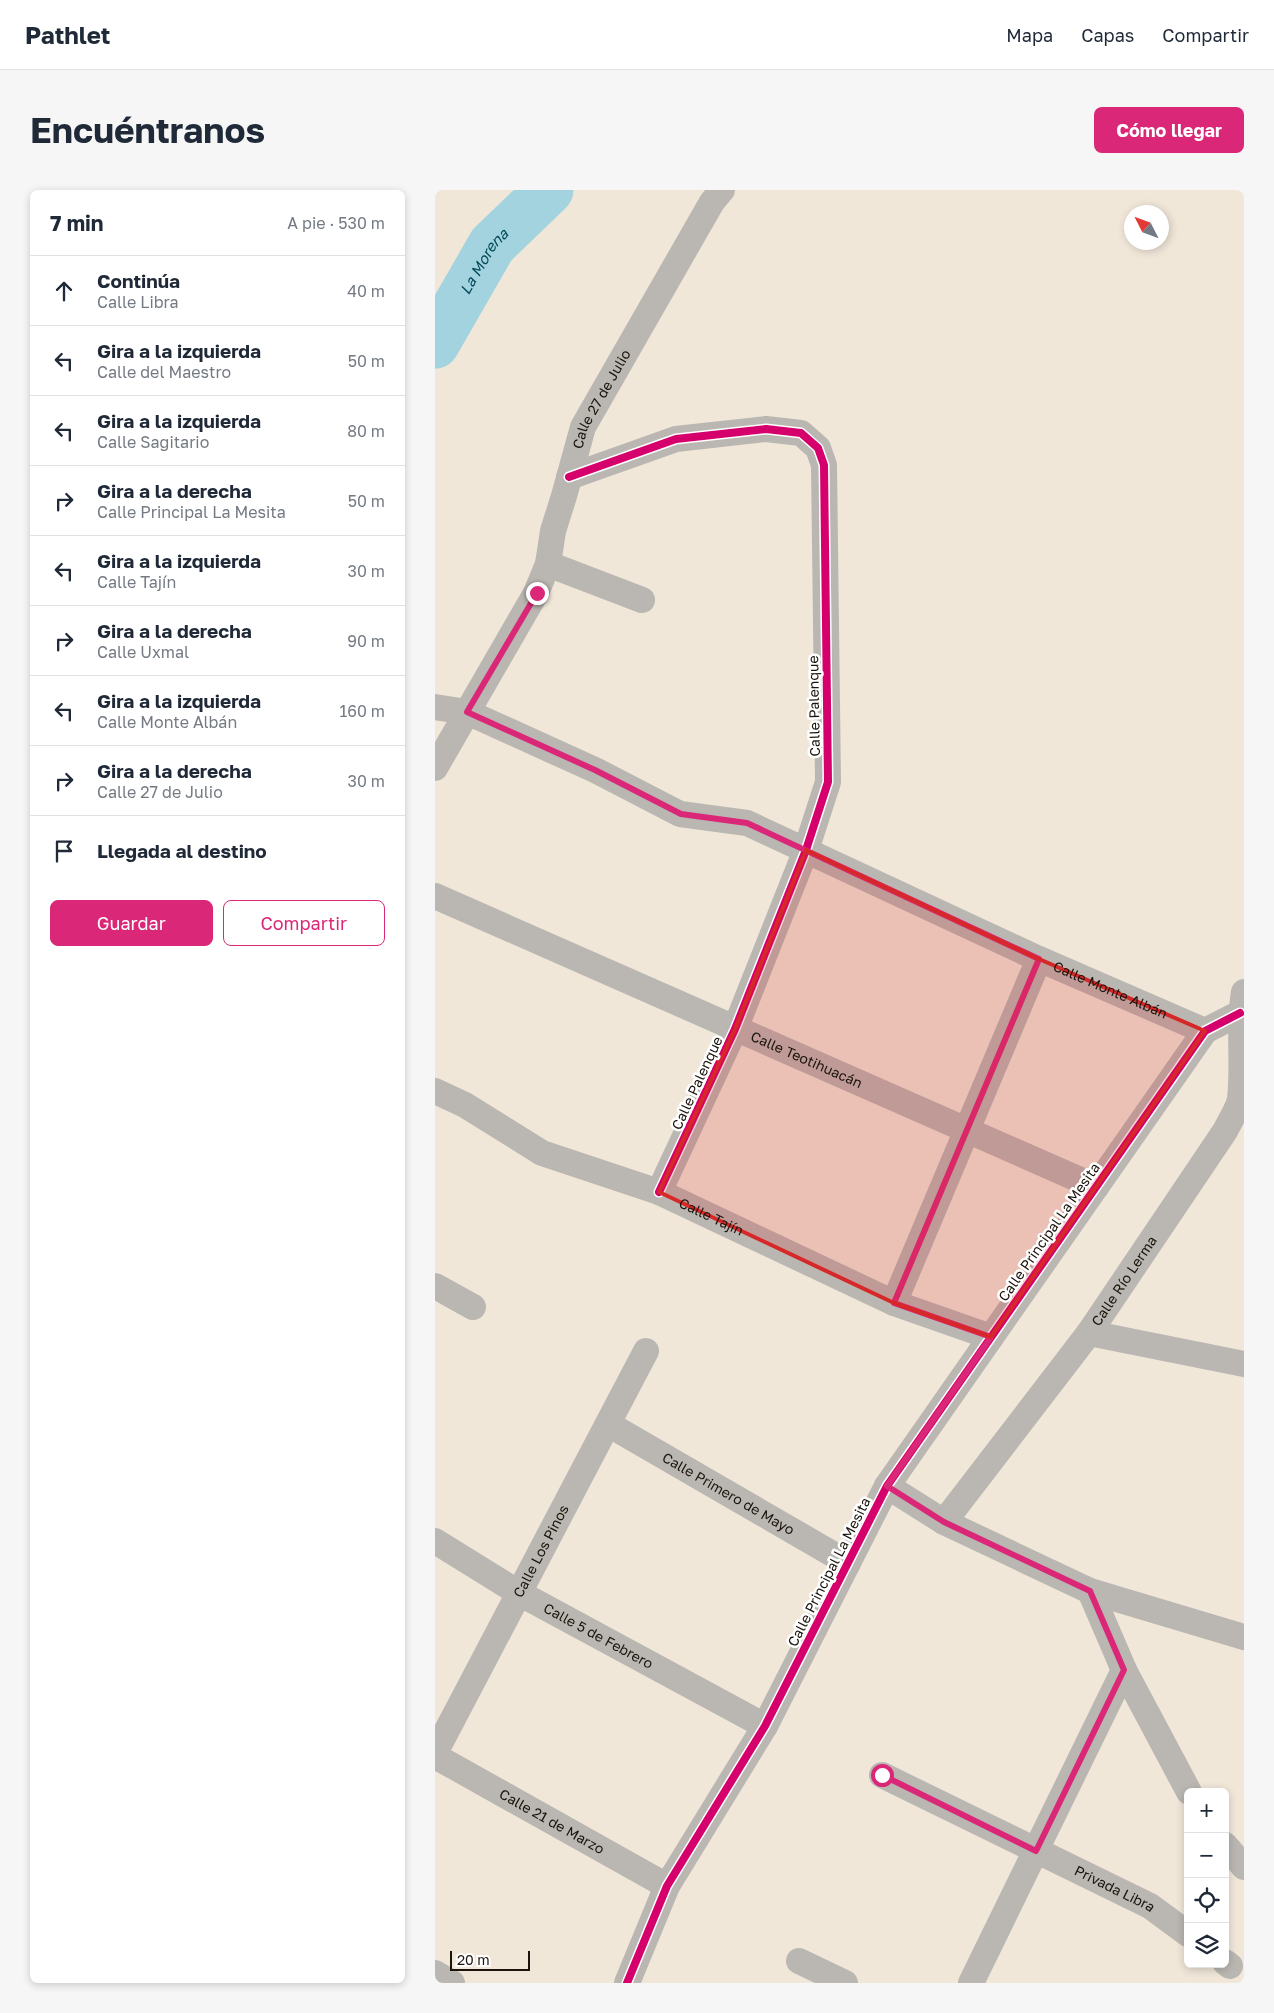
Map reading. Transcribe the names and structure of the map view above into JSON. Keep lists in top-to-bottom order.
{
  "streets": {
    "street": [
      "Calle 27 de Julio",
      "Calle Palenque",
      "Calle Monte Albán",
      "Calle Teotihuacán",
      "Calle Tajín",
      "Calle Principal La Mesita",
      "Calle Río Lerma",
      "Calle Primero de Mayo",
      "Calle Los Pinos",
      "Calle 5 de Febrero",
      "Calle 21 de Marzo",
      "Privada Libra"
    ]
  },
  "crossings": [
    ["Calle 27 de Julio", "Calle Palenque"],
    ["Calle 27 de Julio", "Calle Monte Albán"],
    ["Calle Palenque", "Calle Monte Albán"],
    ["Calle Palenque", "Calle Teotihuacán"],
    ["Calle Palenque", "Calle Tajín"],
    ["Calle Monte Albán", "Calle Principal La Mesita"],
    ["Calle Teotihuacán", "Calle Principal La Mesita"],
    ["Calle Tajín", "Calle Principal La Mesita"],
    ["Calle Principal La Mesita", "Calle Río Lerma"],
    ["Calle Principal La Mesita", "Calle Primero de Mayo"],
    ["Calle Principal La Mesita", "Calle 5 de Febrero"],
    ["Calle Principal La Mesita", "Calle 21 de Marzo"],
    ["Calle Primero de Mayo", "Calle Los Pinos"],
    ["Calle Los Pinos", "Calle 5 de Febrero"],
    ["Calle Los Pinos", "Calle 21 de Marzo"]
  ],
  "water": ["La Morena"],
  "scale_bar": "20 m",
  "north": "top left",
  "page": {
    "header": "Pathlet",
    "nav": ["Mapa", "Capas", "Compartir"],
    "buttons": [
      "Cómo llegar",
      ["Guardar", "Compartir"]
    ],
    "title": "Encuéntranos",
    "heading": ["7 min", "A pie · 530 m"],
    "list": [
      ["Continúa", "Calle Libra", "40 m"],
      ["Gira a la izquierda", "Calle del Maestro", "50 m"],
      ["Gira a la izquierda", "Calle Sagitario", "80 m"],
      ["Gira a la derecha", "Calle Principal La Mesita", "50 m"],
      ["Gira a la izquierda", "Calle Tajín", "30 m"],
      ["Gira a la derecha", "Calle Uxmal", "90 m"],
      ["Gira a la izquierda", "Calle Monte Albán", "160 m"],
      ["Gira a la derecha", "Calle 27 de Julio", "30 m"],
      "Llegada al destino"
    ],
    "map_buttons": ["+", "−"],
    "scale": "20 m"
  }
}
